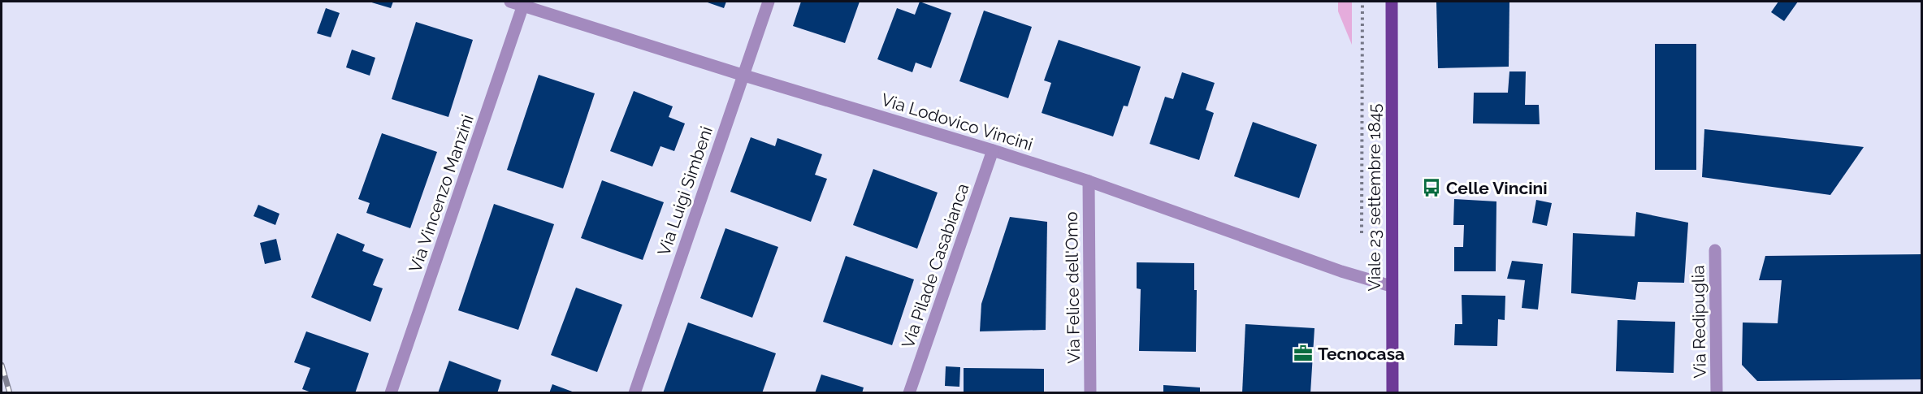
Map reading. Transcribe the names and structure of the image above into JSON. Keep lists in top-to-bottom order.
{
  "streets": {
    "main road": ["Viale 23 settembre 1845"],
    "street": [
      "Via Lodovico Vincini",
      "Via Luigi Simbeni",
      "Via Vincenzo Manzini",
      "Via Pilade Casabianca",
      "Via Felice dell'Omo",
      "Via Redipuglia"
    ]
  },
  "crossings": [
    ["Via Lodovico Vincini", "Via Luigi Simbeni"],
    ["Via Lodovico Vincini", "Via Vincenzo Manzini"],
    ["Via Lodovico Vincini", "Viale 23 settembre 1845"],
    ["Via Lodovico Vincini", "Via Pilade Casabianca"],
    ["Via Lodovico Vincini", "Via Felice dell'Omo"]
  ],
  "places": {
    "bus stop": ["Celle Vincini"],
    "office": ["Tecnocasa"]
  }
}
